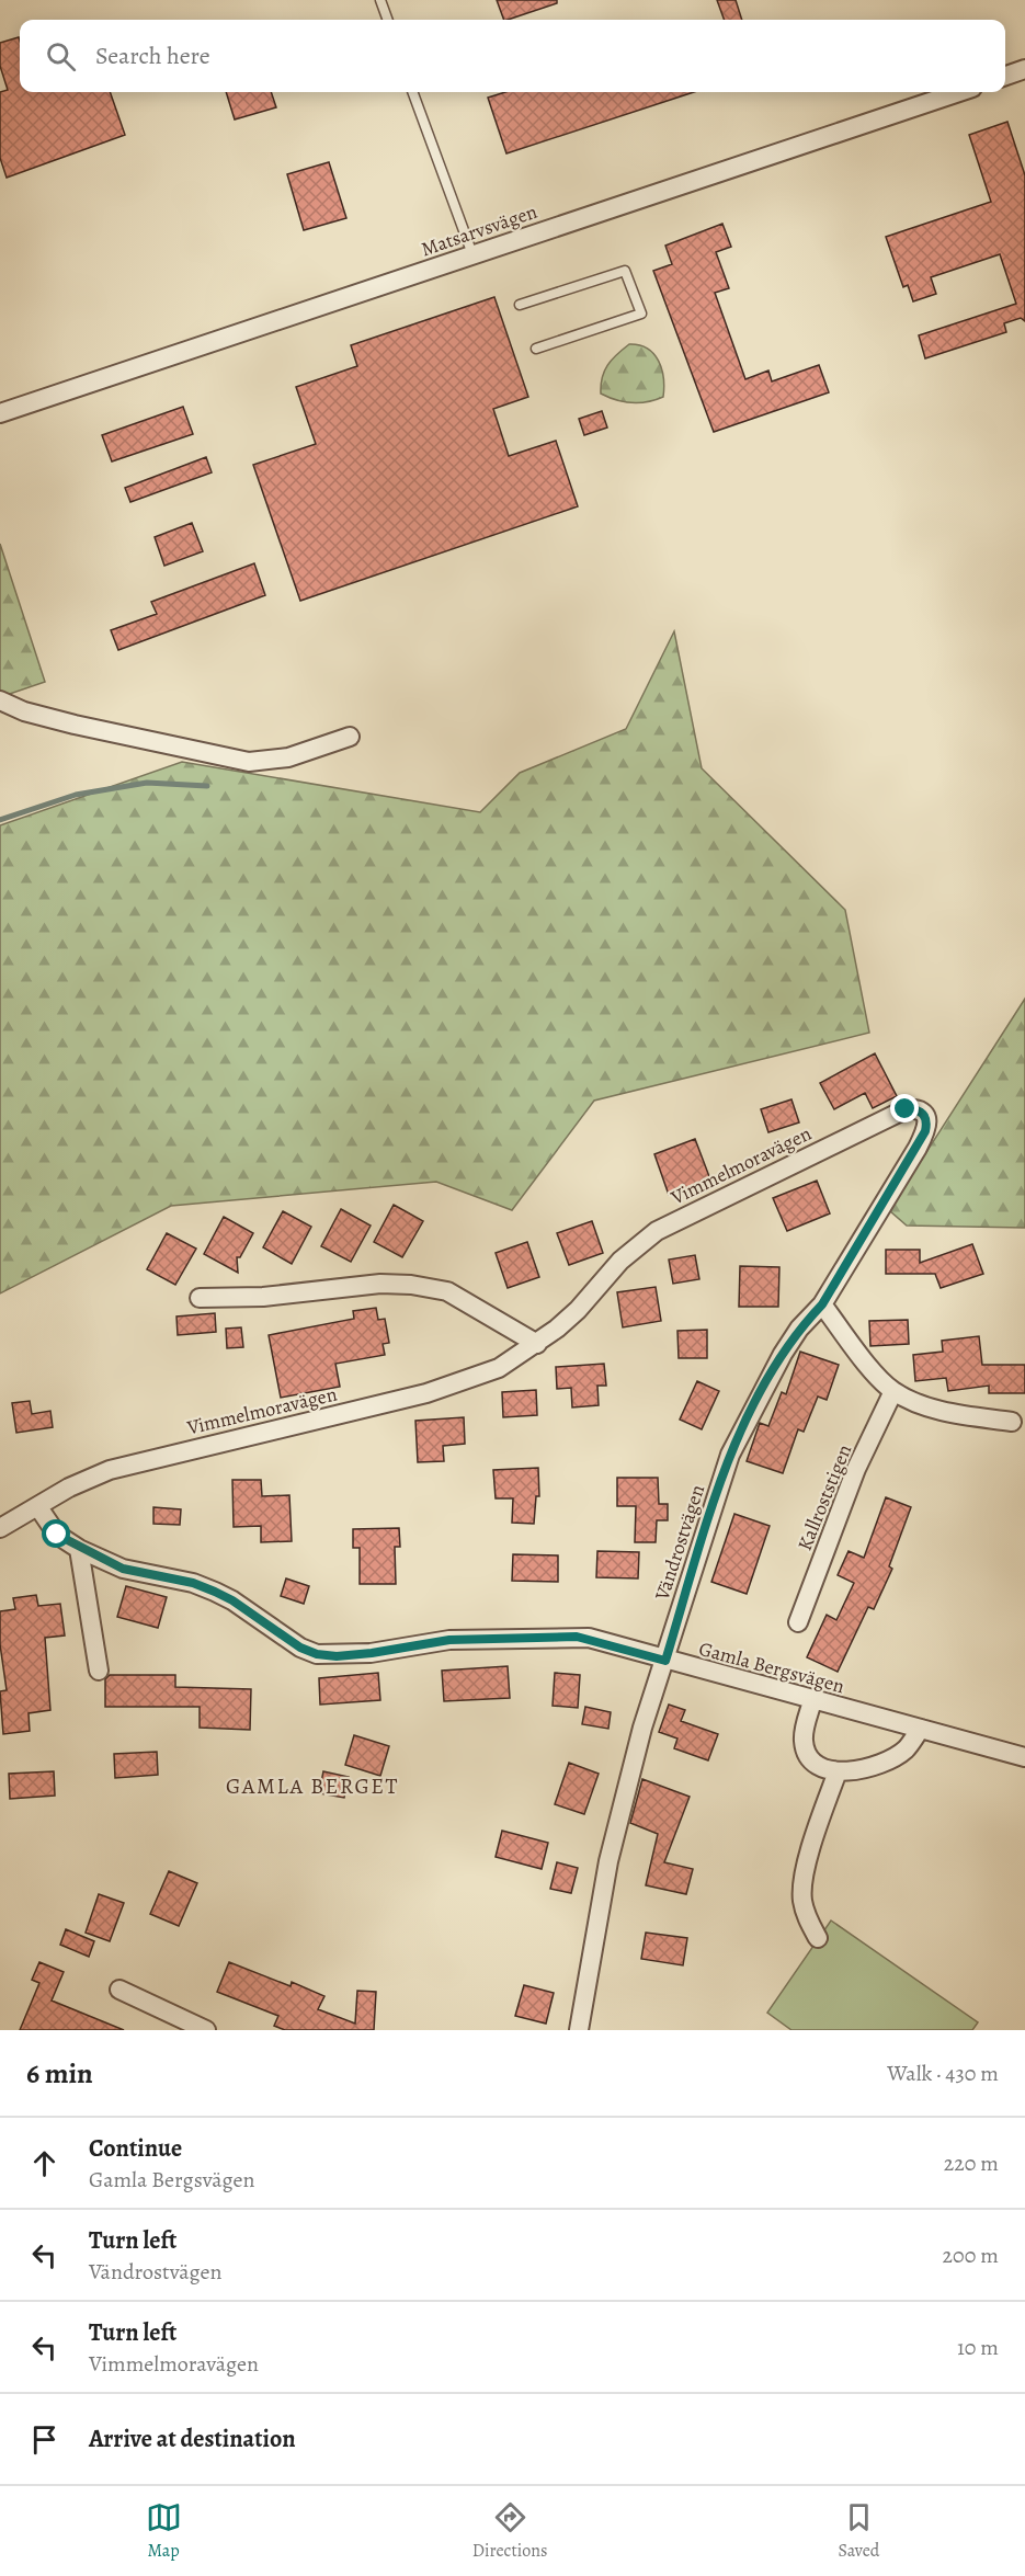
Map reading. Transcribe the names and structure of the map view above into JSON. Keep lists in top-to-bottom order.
{
  "streets": {
    "street": [
      "Matsarvsvägen",
      "Vimmelmoravägen",
      "Kallroststigen",
      "Vändrostvägen",
      "Gamla Bergsvägen"
    ]
  },
  "crossings": [
    ["Vimmelmoravägen", "Vändrostvägen"],
    ["Vimmelmoravägen", "Gamla Bergsvägen"],
    ["Vändrostvägen", "Gamla Bergsvägen"]
  ],
  "districts": ["GAMLA BERGET"],
  "page": {
    "search": "Search here",
    "heading": ["6 min", "Walk · 430 m"],
    "list": [
      ["Continue", "Gamla Bergsvägen", "220 m"],
      ["Turn left", "Vändrostvägen", "200 m"],
      ["Turn left", "Vimmelmoravägen", "10 m"],
      "Arrive at destination"
    ],
    "nav": ["Map", "Directions", "Saved"]
  }
}
